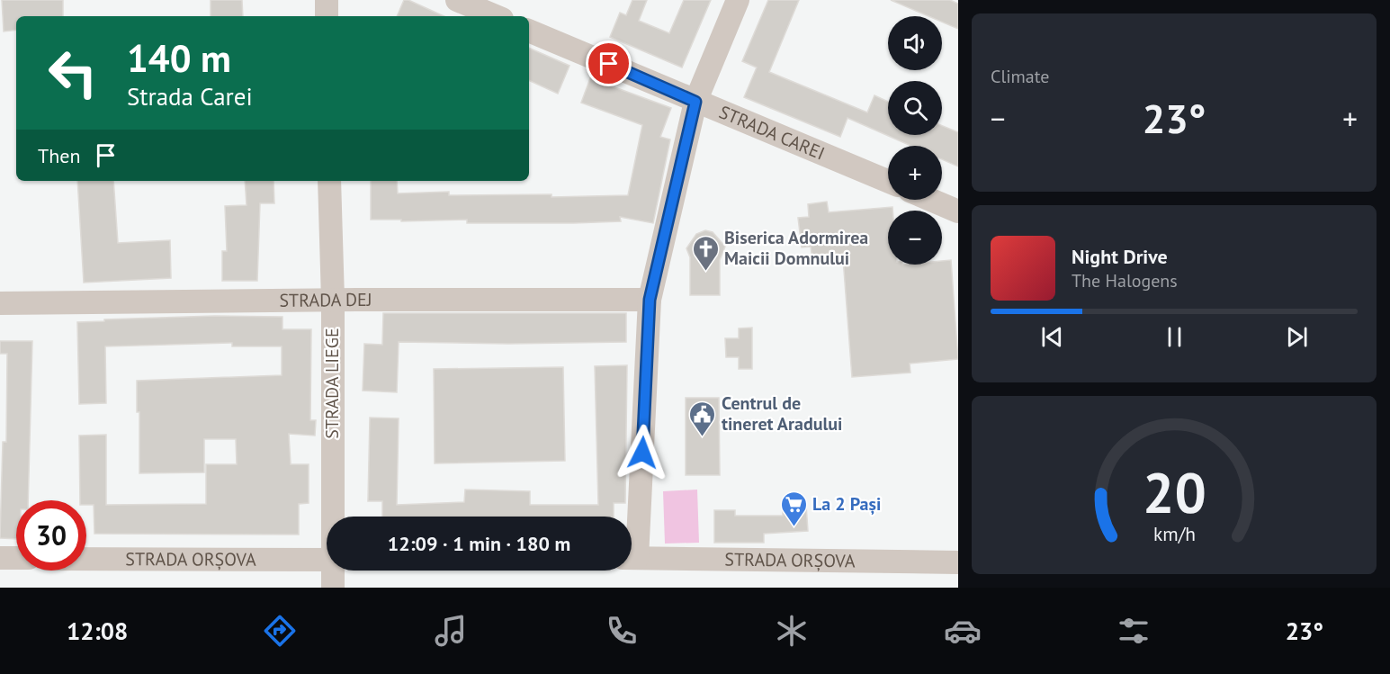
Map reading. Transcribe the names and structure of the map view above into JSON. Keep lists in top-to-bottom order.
{
  "streets": {
    "street": [
      "STRADA CAREI",
      "STRADA DEJ",
      "STRADA LIEGE",
      "STRADA ORȘOVA"
    ]
  },
  "crossings": [
    ["STRADA DEJ", "STRADA LIEGE"]
  ],
  "places": {
    "church": ["Biserica Adormirea Maicii Domnului"],
    "public building": ["Centrul de tineret Aradului"],
    "supermarket": ["La 2 Pași"]
  },
  "page": {
    "tile": "Climate",
    "map_buttons": ["+", "−"],
    "turn": ["140 m", "Strada Carei"],
    "heat": ["−", "23°", "+"],
    "then": "Then",
    "song": ["Night Drive", "The Halogens"],
    "limit": "30",
    "trip": "12:09 · 1 min · 180 m",
    "tabs": ["12:08", "23°"],
    "gauge": ["20", "km/h"]
  }
}
